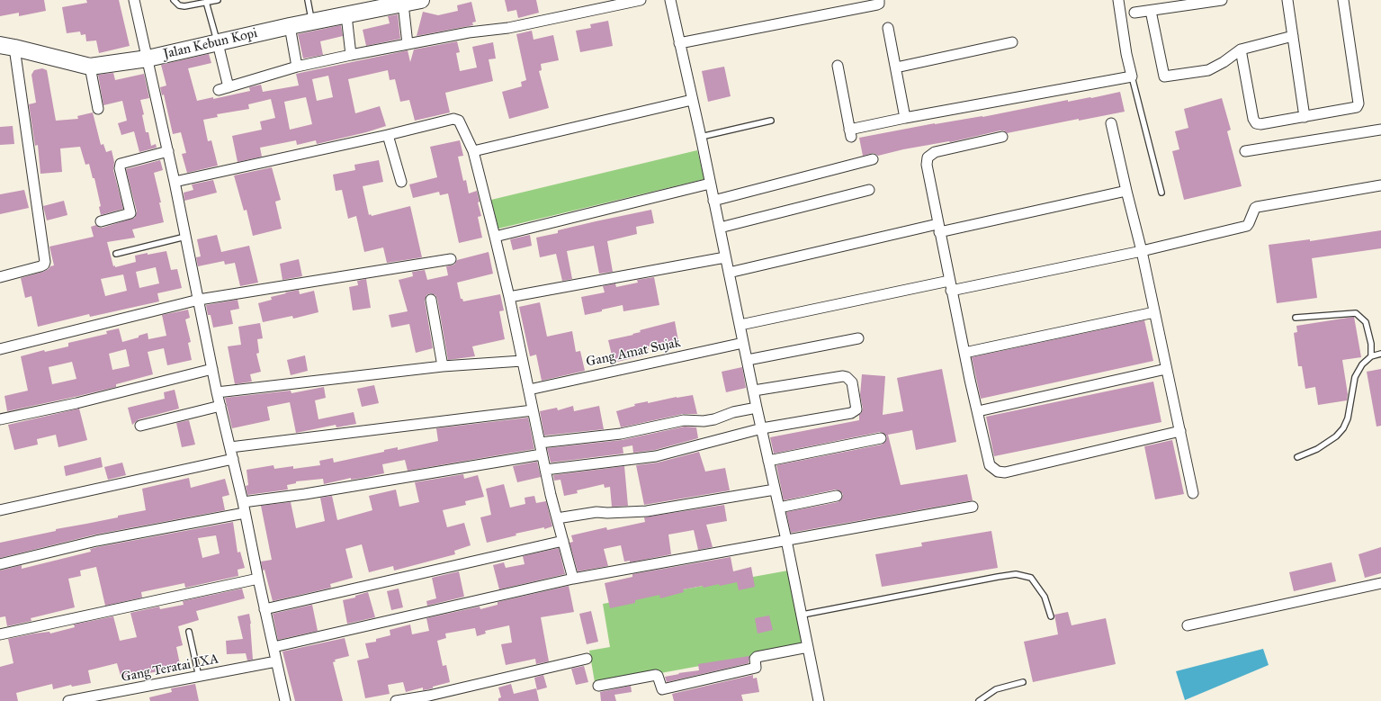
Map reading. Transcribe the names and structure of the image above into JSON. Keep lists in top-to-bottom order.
{
  "streets": {
    "main road": ["Jalan Kebun Kopi"],
    "street": ["Gang Amat Sujak", "Gang Teratai IXA"]
  }
}
